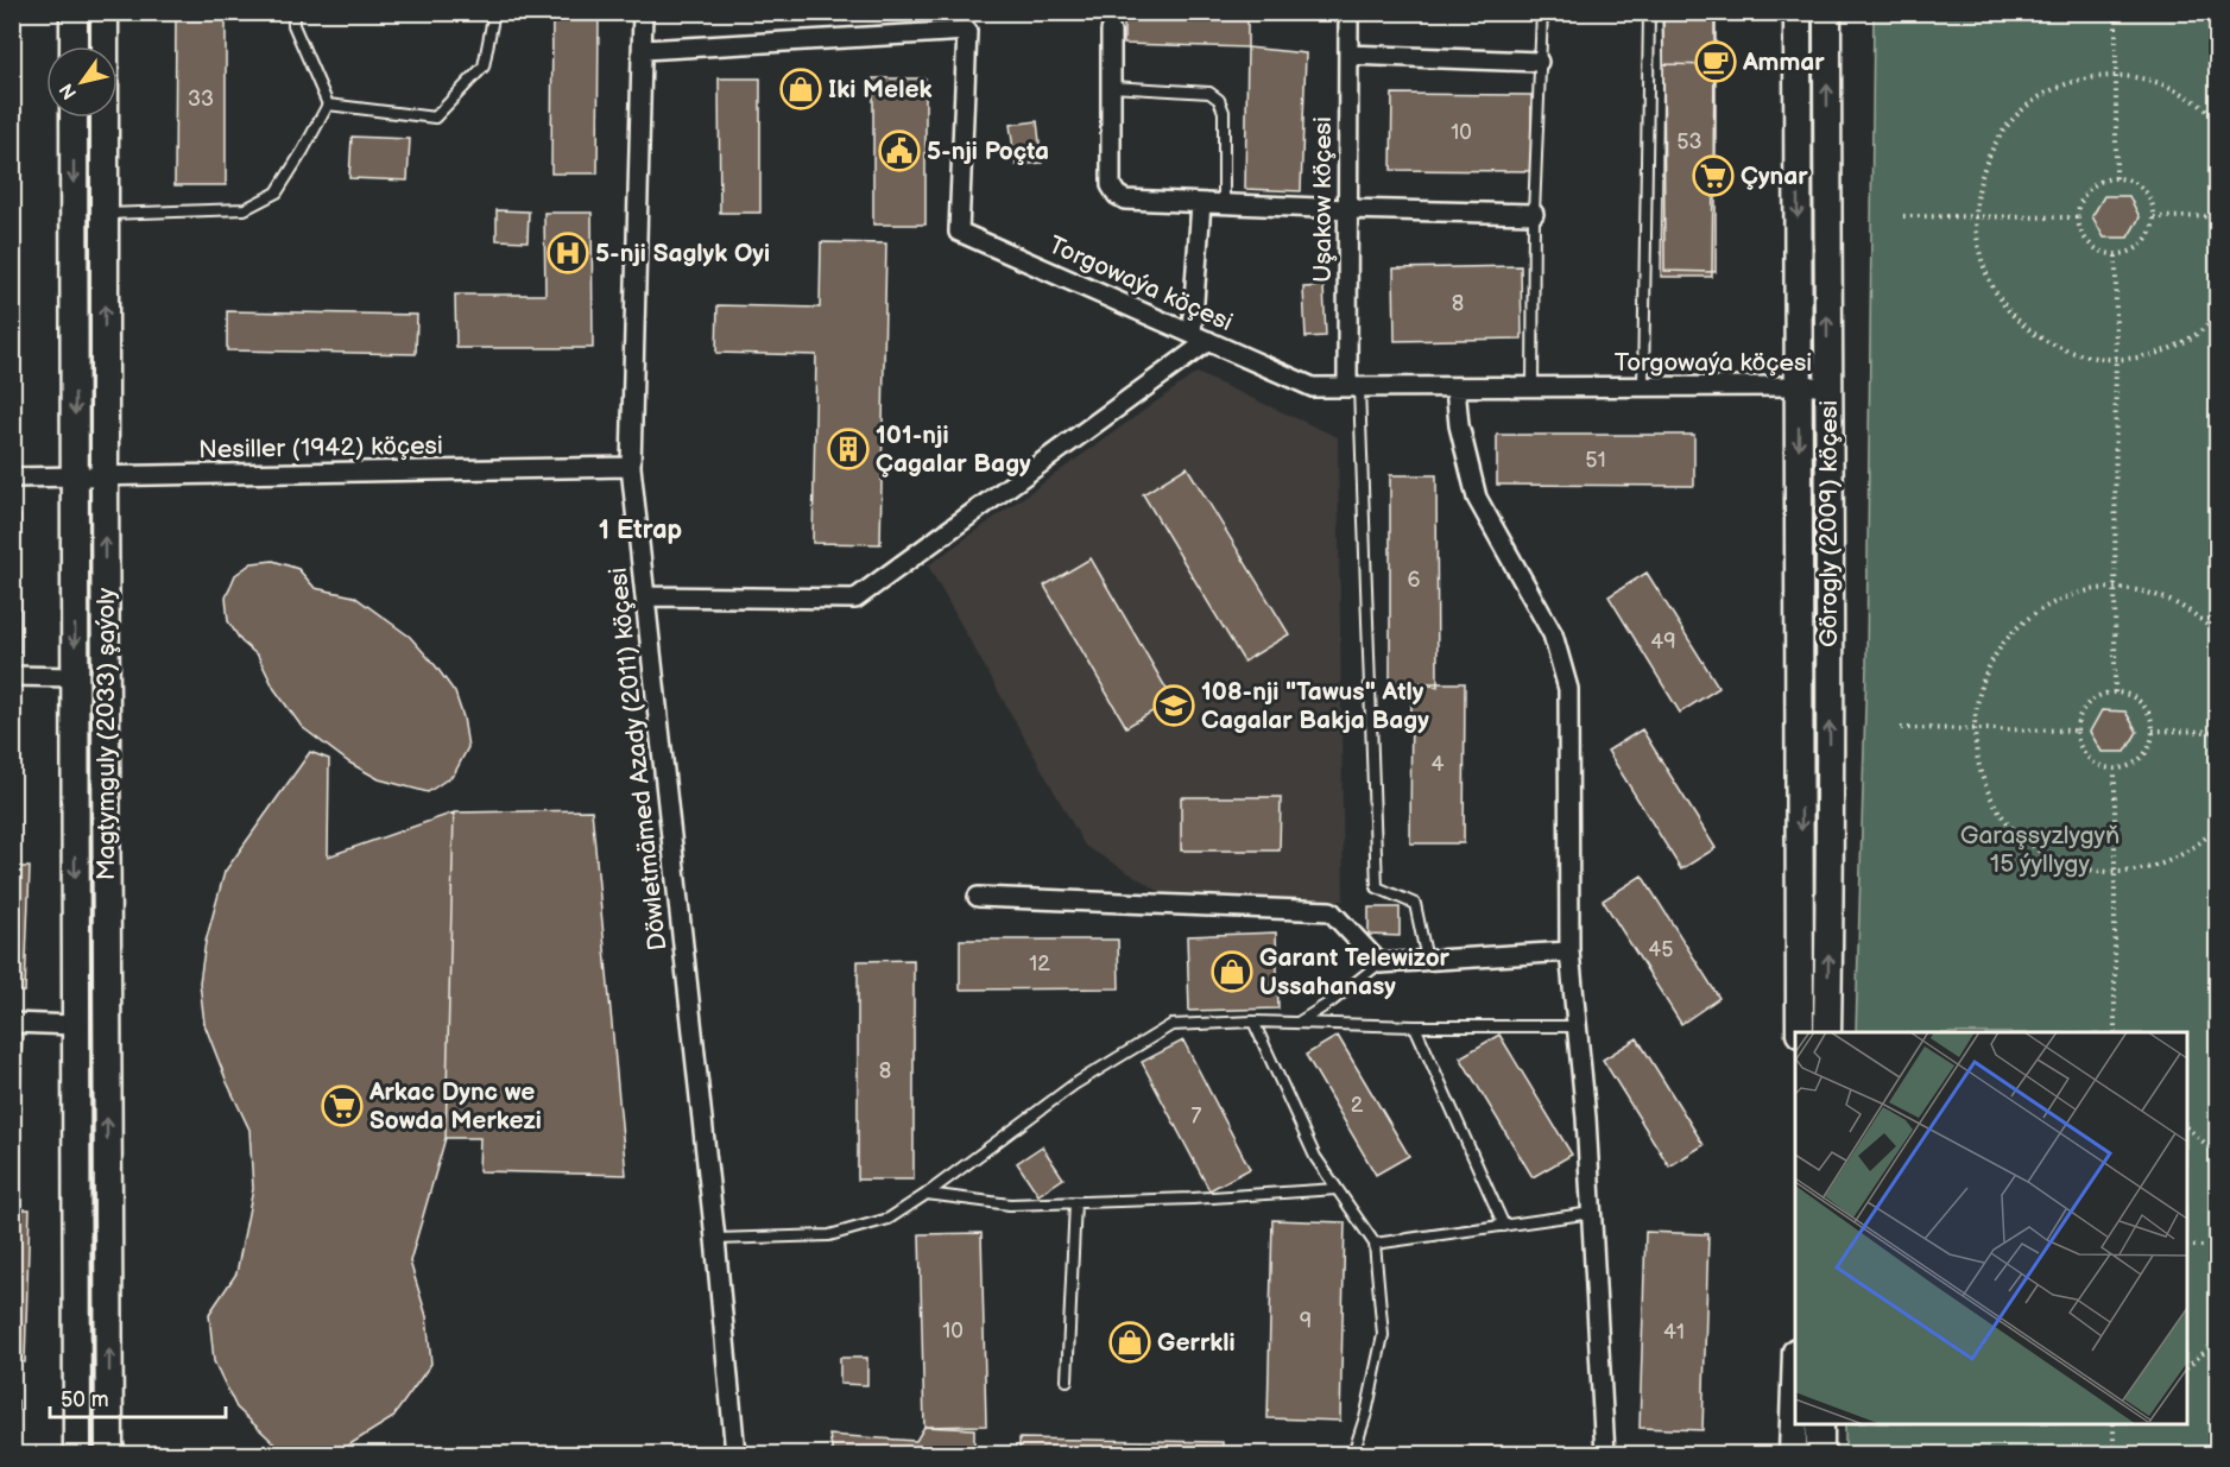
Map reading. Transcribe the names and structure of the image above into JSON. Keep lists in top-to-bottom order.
{
  "streets": {
    "main road": ["Görogly (2009) köçesi", "Magtymguly (2033) şaýoly"],
    "street": [
      "Uşakow köçesi",
      "Torgowaýa köçesi",
      "Nesiller (1942) köçesi",
      "Döwletmämed Azady (2011) köçesi"
    ]
  },
  "crossings": [
    ["Uşakow köçesi", "Torgowaýa köçesi"],
    ["Torgowaýa köçesi", "Görogly (2009) köçesi"],
    ["Nesiller (1942) köçesi", "Magtymguly (2033) şaýoly"],
    ["Nesiller (1942) köçesi", "Döwletmämed Azady (2011) köçesi"]
  ],
  "districts": ["1 Etrap"],
  "parks": ["Garaşsyzlygyň 15 ýyllygy"],
  "places": {
    "cafe": ["Ammar"],
    "shop": ["Iki Melek", "Garant Telewizor Ussahanasy", "Gerrkli"],
    "public building": ["5-nji Poçta"],
    "supermarket": ["Çynar", "Arkac Dync we Sowda Merkezi"],
    "hospital": ["5-nji Saglyk Oyi"],
    "building": ["101-nji Çagalar Bagy"],
    "school or university": ["108-nji \"Tawus\" Atly Cagalar Bakja Bagy"]
  },
  "house_numbers": [
    "33",
    "10",
    "53",
    "8",
    "51",
    "6",
    "49",
    "4",
    "45",
    "12",
    "8",
    "2",
    "7",
    "9",
    "10",
    "41"
  ],
  "scale_bar": "50 m",
  "north": "bottom left"
}
